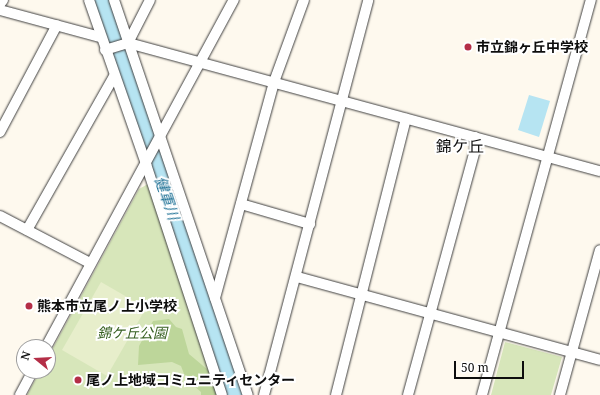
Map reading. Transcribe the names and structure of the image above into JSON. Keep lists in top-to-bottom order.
{
  "districts": ["錦ケ丘"],
  "water": ["健軍川"],
  "parks": ["錦ケ丘公園"],
  "places": ["市立錦ヶ丘中学校", "熊本市立尾ノ上小学校", "尾ノ上地域コミュニティセンター"],
  "scale_bar": "50 m",
  "north": "left"
}
